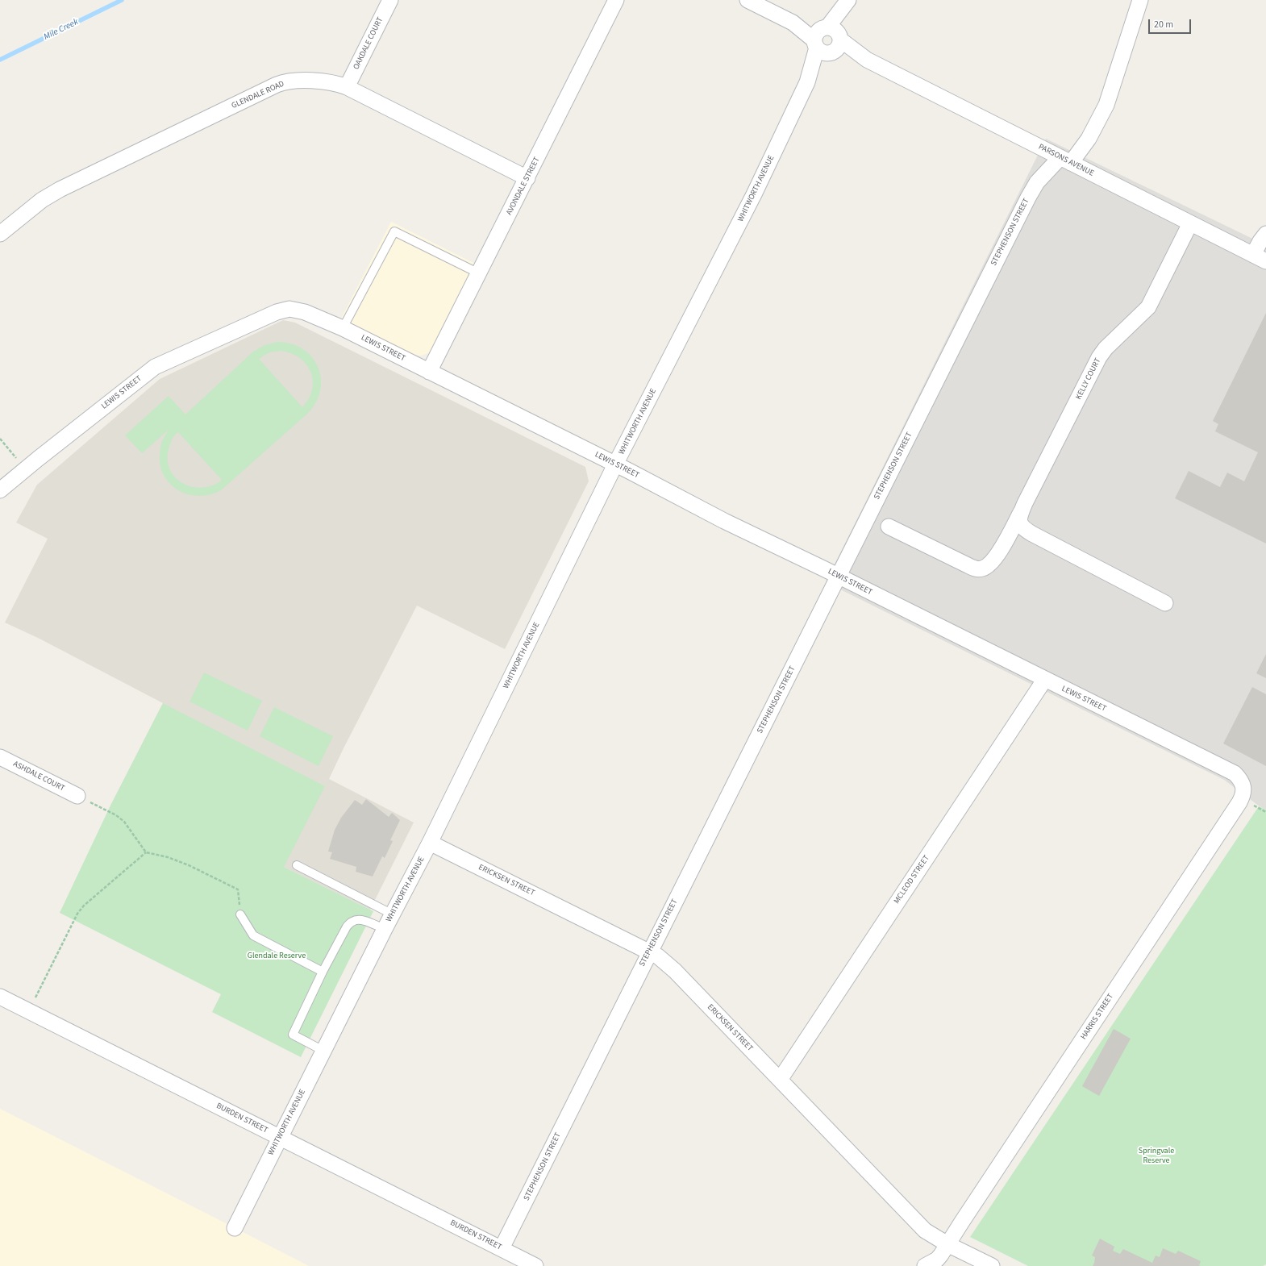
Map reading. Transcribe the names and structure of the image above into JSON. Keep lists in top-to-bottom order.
{
  "streets": {
    "street": [
      "OAKDALE COURT",
      "GLENDALE ROAD",
      "PARSONS AVENUE",
      "AVONDALE STREET",
      "WHITWORTH AVENUE",
      "STEPHENSON STREET",
      "LEWIS STREET",
      "KELLY COURT",
      "ASHDALE COURT",
      "MCLEOD STREET",
      "ERICKSEN STREET",
      "HARRIS STREET",
      "BURDEN STREET"
    ]
  },
  "crossings": [
    ["OAKDALE COURT", "GLENDALE ROAD"],
    ["GLENDALE ROAD", "AVONDALE STREET"],
    ["PARSONS AVENUE", "WHITWORTH AVENUE"],
    ["PARSONS AVENUE", "STEPHENSON STREET"],
    ["PARSONS AVENUE", "KELLY COURT"],
    ["AVONDALE STREET", "LEWIS STREET"],
    ["WHITWORTH AVENUE", "LEWIS STREET"],
    ["WHITWORTH AVENUE", "ERICKSEN STREET"],
    ["WHITWORTH AVENUE", "BURDEN STREET"],
    ["STEPHENSON STREET", "LEWIS STREET"],
    ["STEPHENSON STREET", "ERICKSEN STREET"],
    ["STEPHENSON STREET", "BURDEN STREET"],
    ["LEWIS STREET", "MCLEOD STREET"],
    ["LEWIS STREET", "HARRIS STREET"],
    ["MCLEOD STREET", "ERICKSEN STREET"],
    ["ERICKSEN STREET", "HARRIS STREET"]
  ],
  "water": ["Mile Creek"],
  "parks": ["Glendale Reserve", "Springvale Reserve"],
  "scale_bar": "20 m"
}
